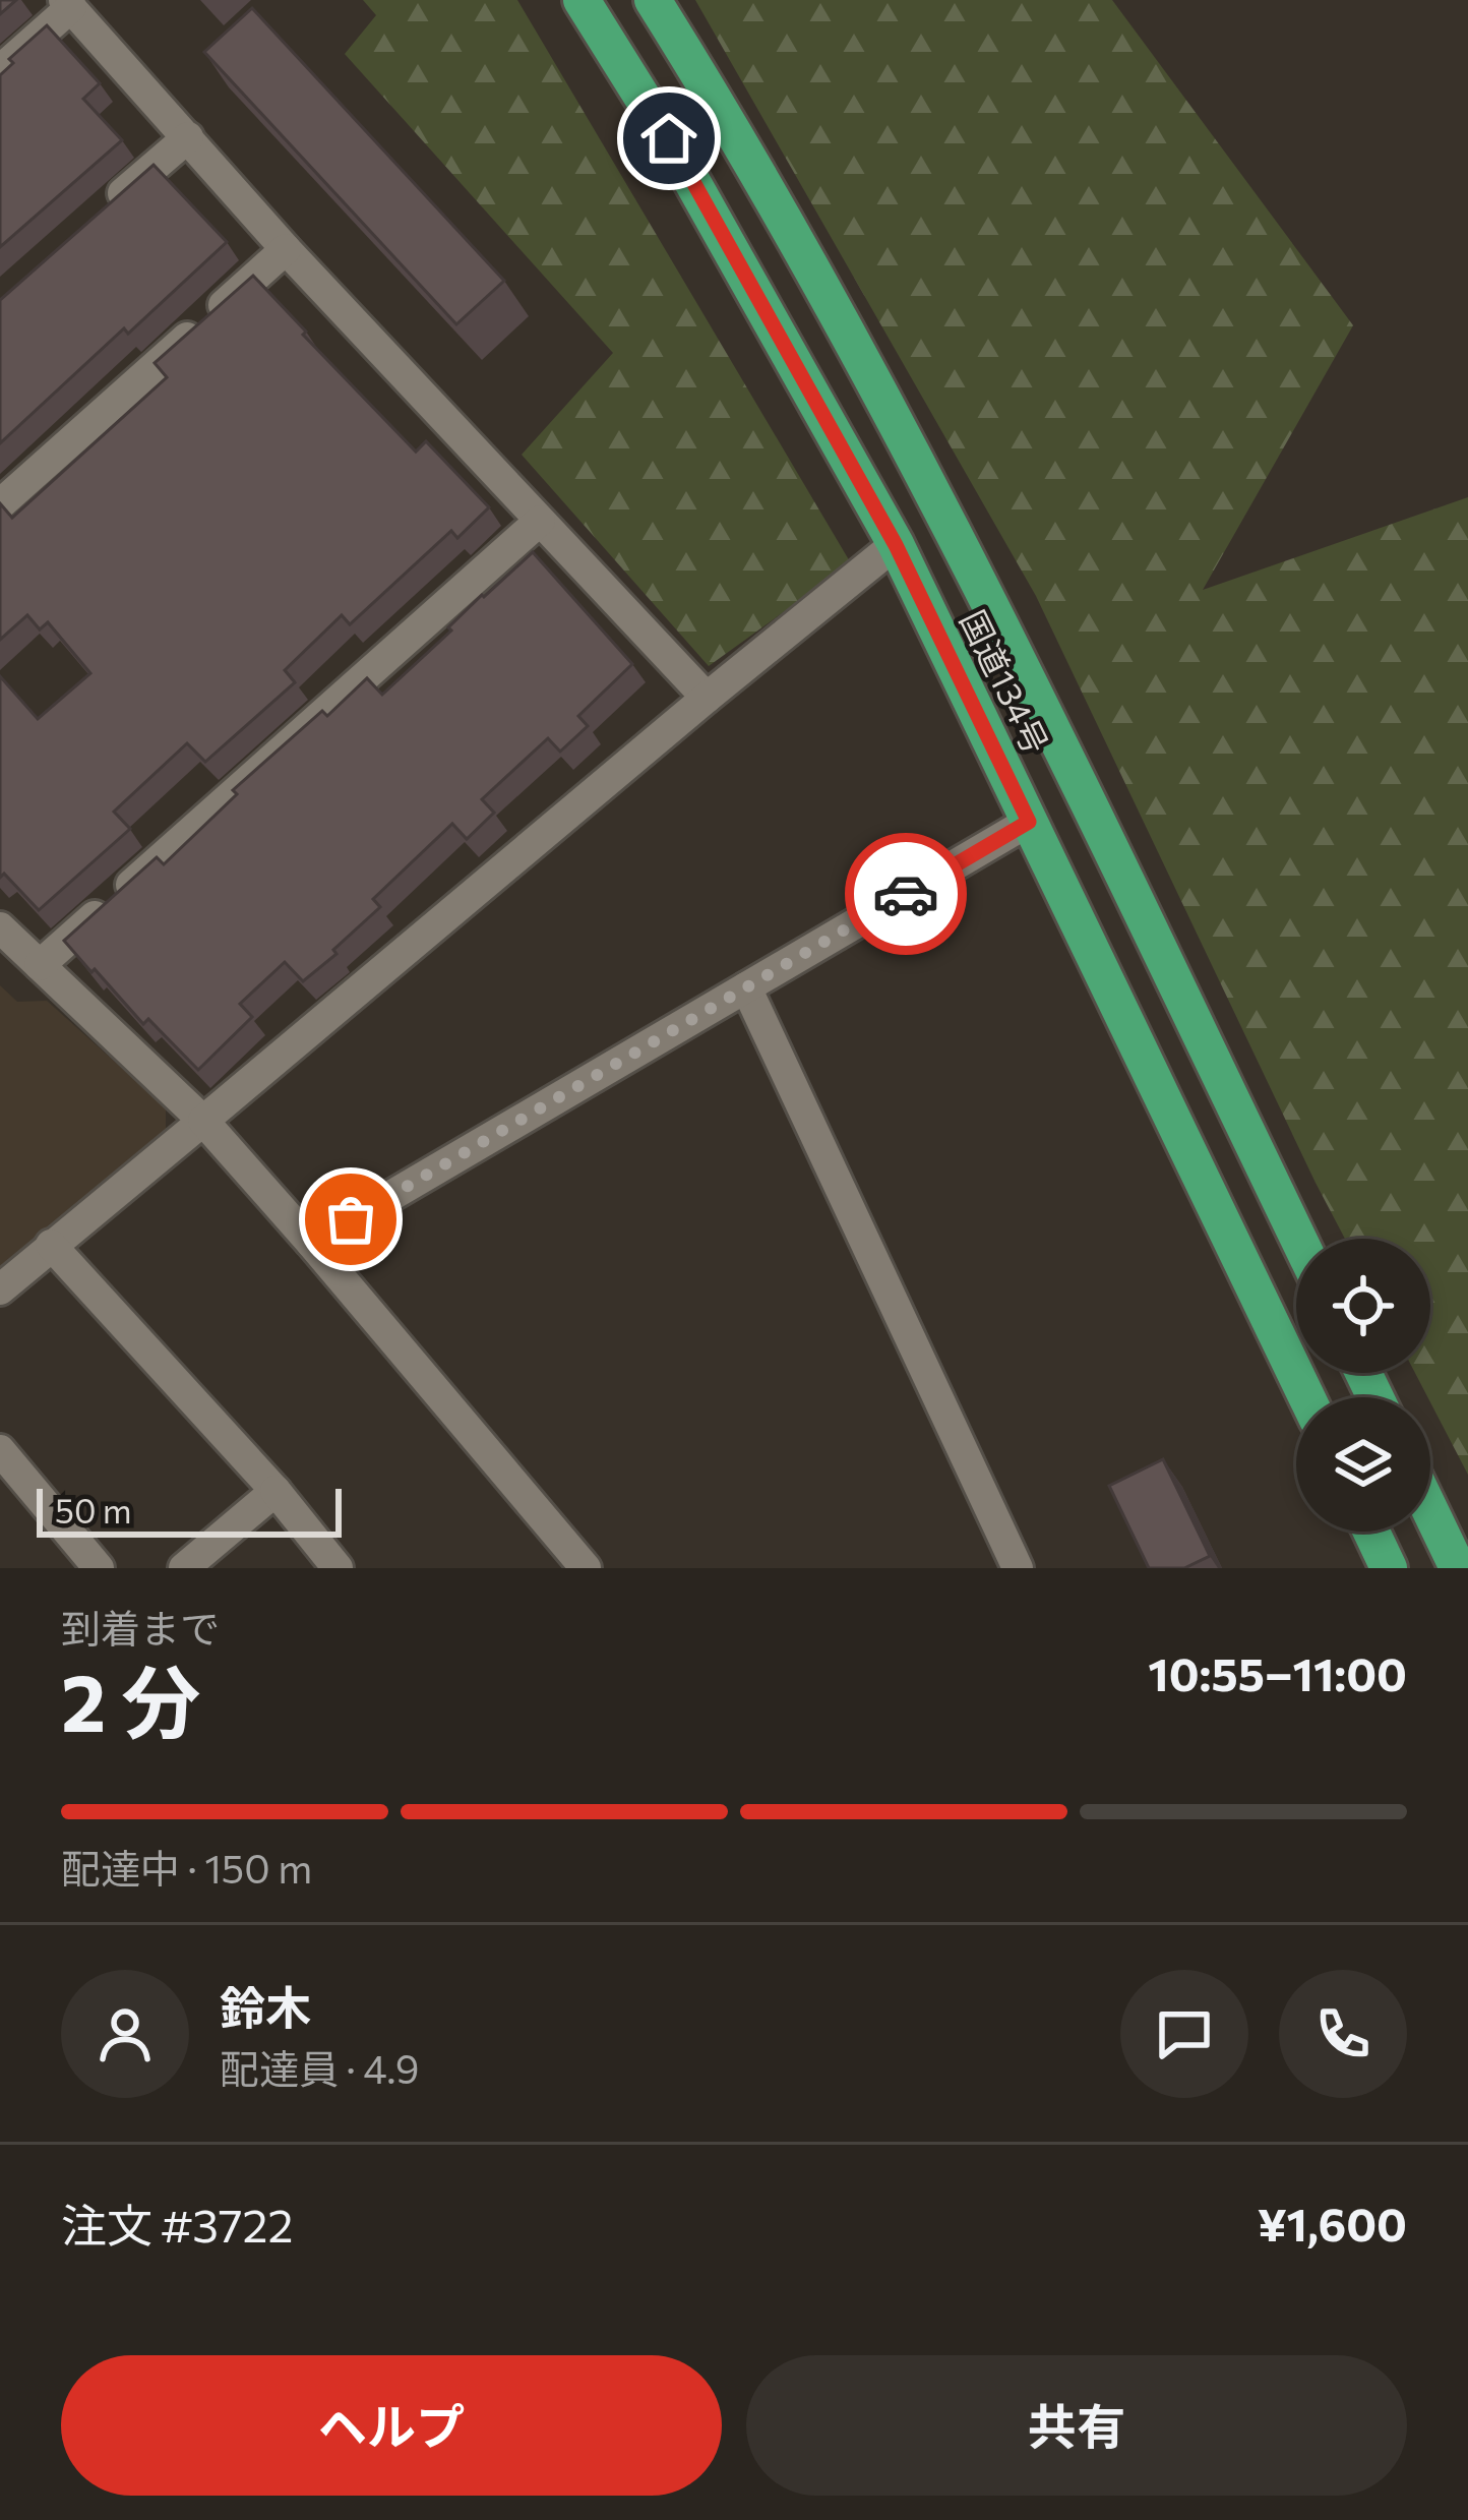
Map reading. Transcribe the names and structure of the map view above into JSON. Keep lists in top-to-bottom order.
{
  "streets": {
    "highway": ["国道134号"]
  },
  "scale_bar": "50 m",
  "page": {
    "scale": "50 m",
    "heading": ["2 分", "到着まで", "10:55–11:00"],
    "panel": [
      "鈴木",
      "配達員 · 4.9",
      "注文 #3722",
      "¥1,600"
    ],
    "bar": "配達中 · 150 m",
    "buttons": ["ヘルプ", "共有"]
  }
}
